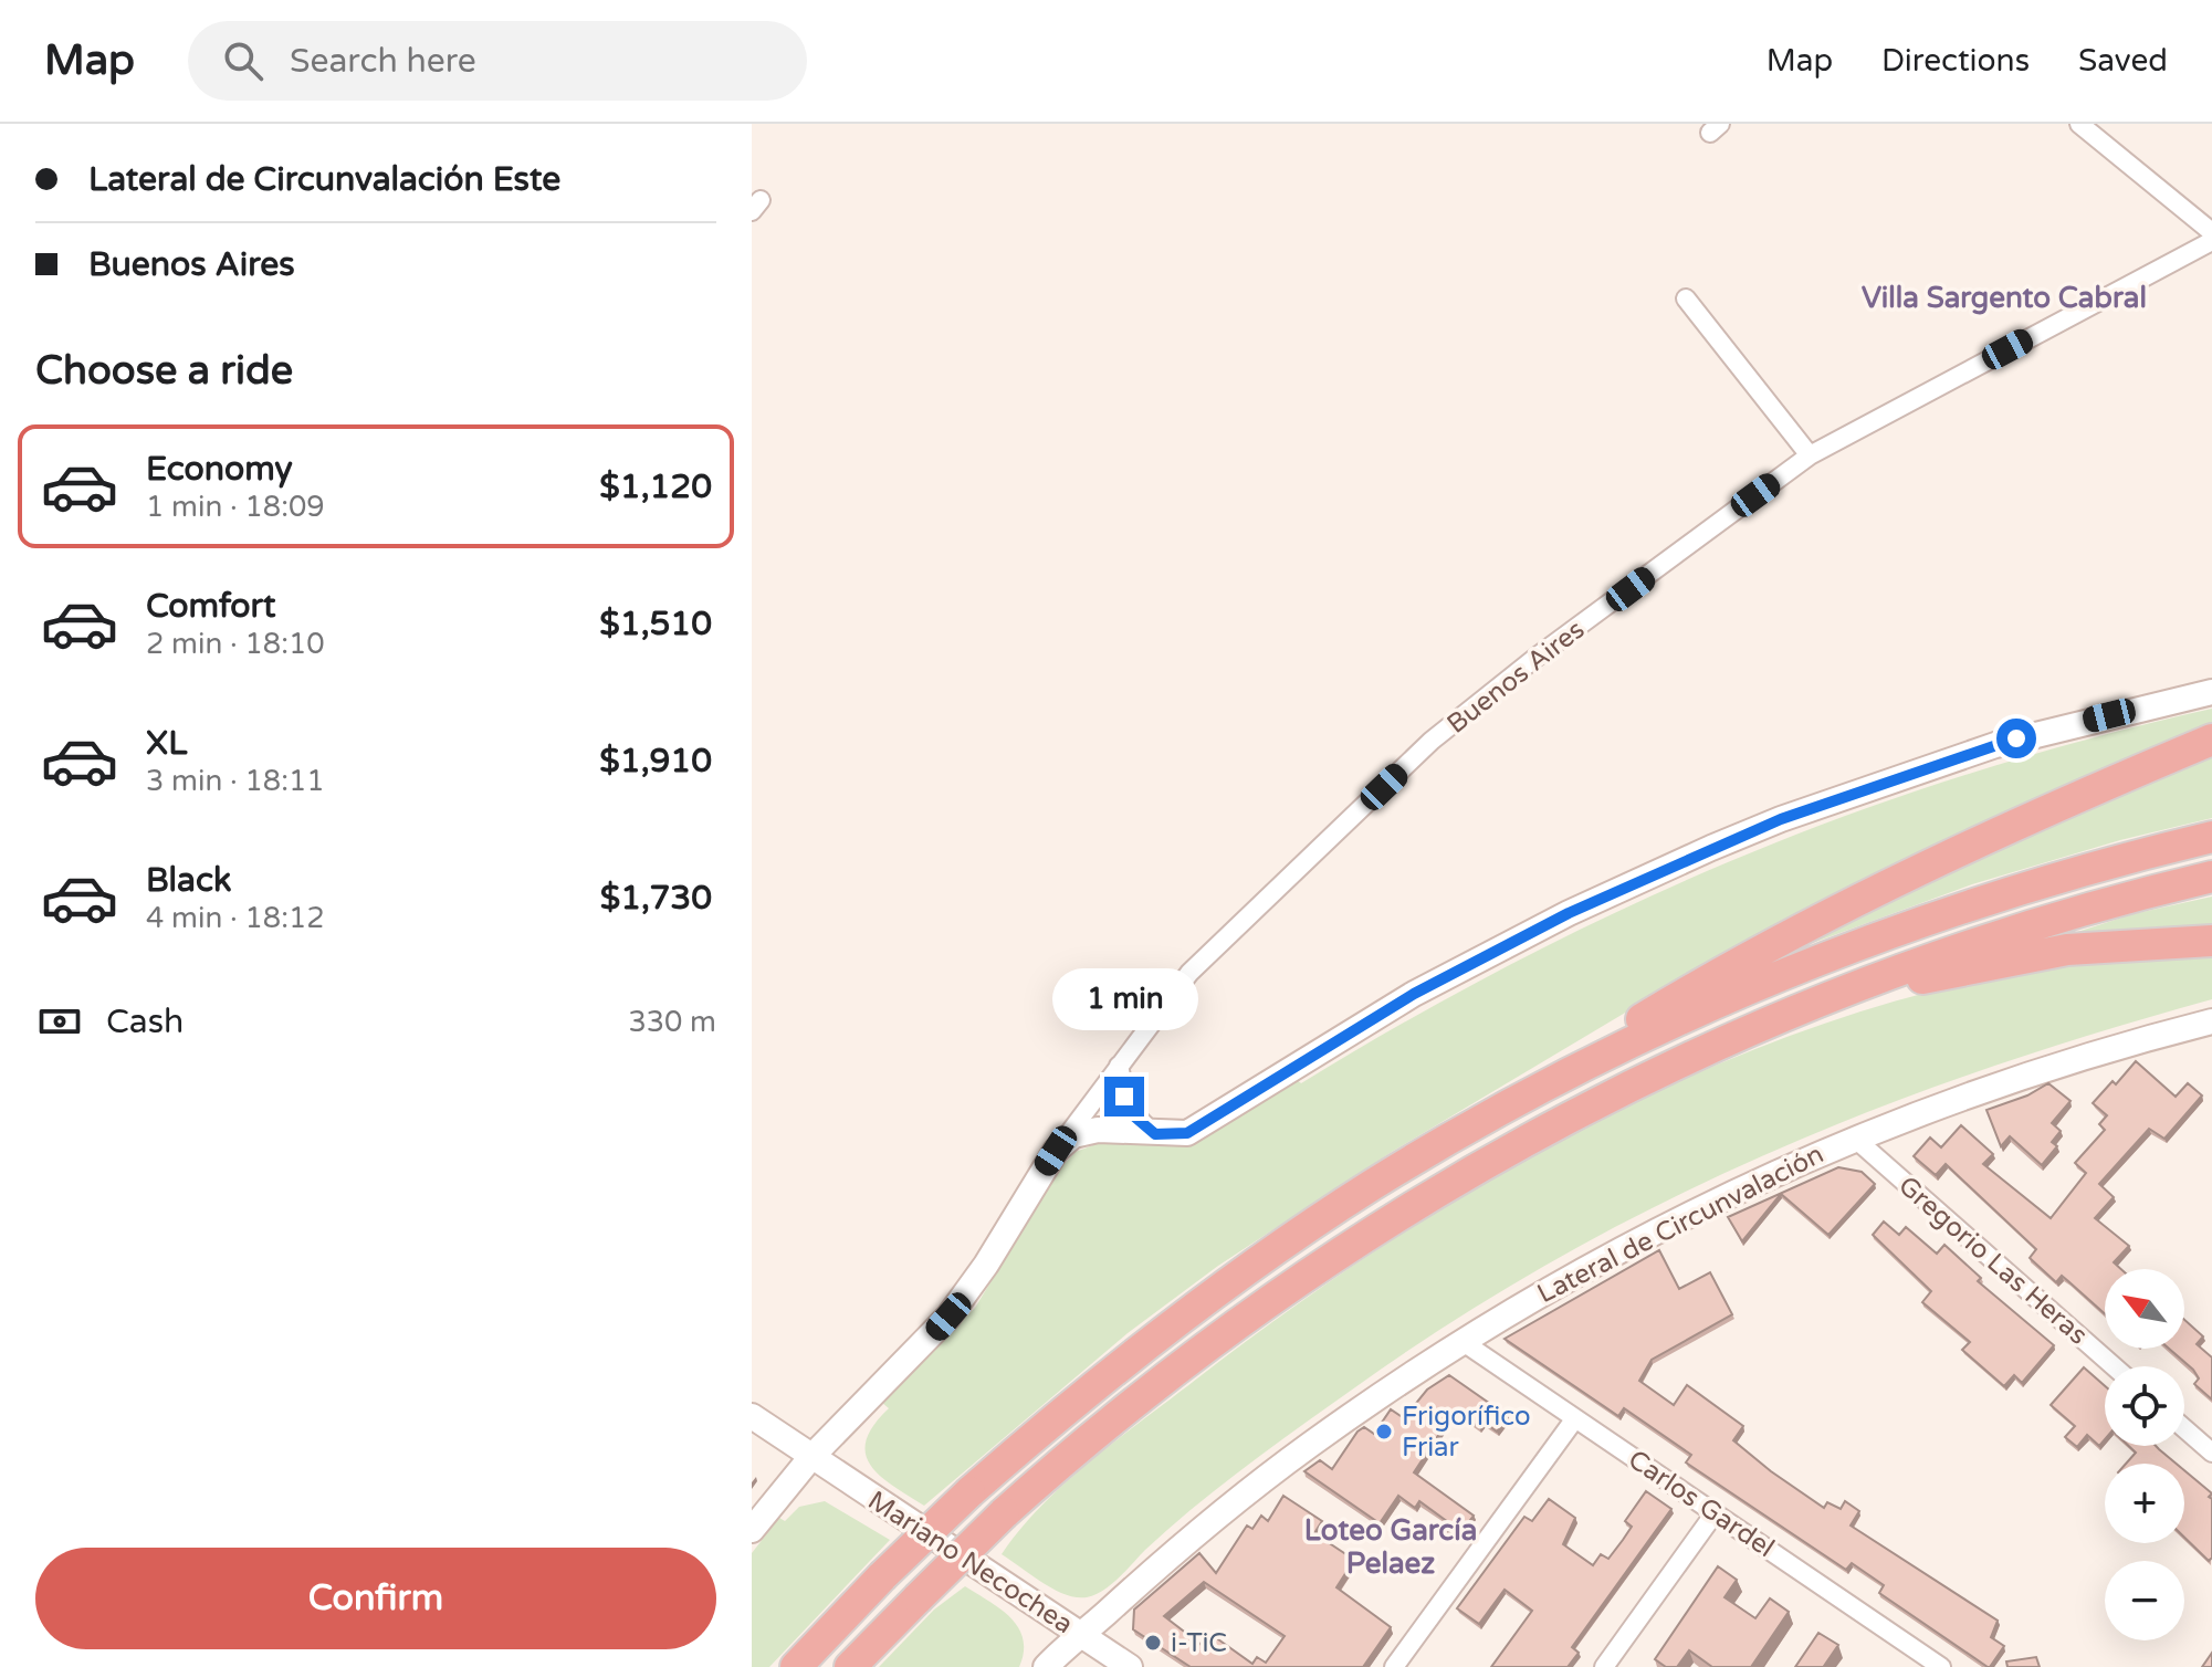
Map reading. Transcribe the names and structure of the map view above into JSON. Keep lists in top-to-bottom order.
{
  "streets": {
    "street": [
      "Buenos Aires",
      "Lateral de Circunvalación",
      "Gregorio Las Heras",
      "Carlos Gardel",
      "Mariano Necochea"
    ]
  },
  "crossings": [
    ["Lateral de Circunvalación", "Gregorio Las Heras"],
    ["Lateral de Circunvalación", "Carlos Gardel"],
    ["Lateral de Circunvalación", "Mariano Necochea"]
  ],
  "districts": ["Villa Sargento Cabral", "Loteo García Pelaez"],
  "places": ["Frigorífico Friar", "i-TiC"],
  "north": "top left",
  "page": {
    "header": "Map",
    "search": "Search here",
    "nav": ["Map", "Directions", "Saved"],
    "banner": ["Lateral de Circunvalación Este", "Buenos Aires"],
    "heading": "Choose a ride",
    "list": [
      {
        "name": "Economy",
        "note": "1 min · 18:09",
        "value": "$1,120"
      },
      {
        "name": "Comfort",
        "note": "2 min · 18:10",
        "value": "$1,510"
      },
      {
        "name": "XL",
        "note": "3 min · 18:11",
        "value": "$1,910"
      },
      {
        "name": "Black",
        "note": "4 min · 18:12",
        "value": "$1,730"
      }
    ],
    "bubble": "1 min",
    "pay": ["Cash", "330 m"],
    "map_buttons": ["+", "−"],
    "buttons": "Confirm"
  }
}
